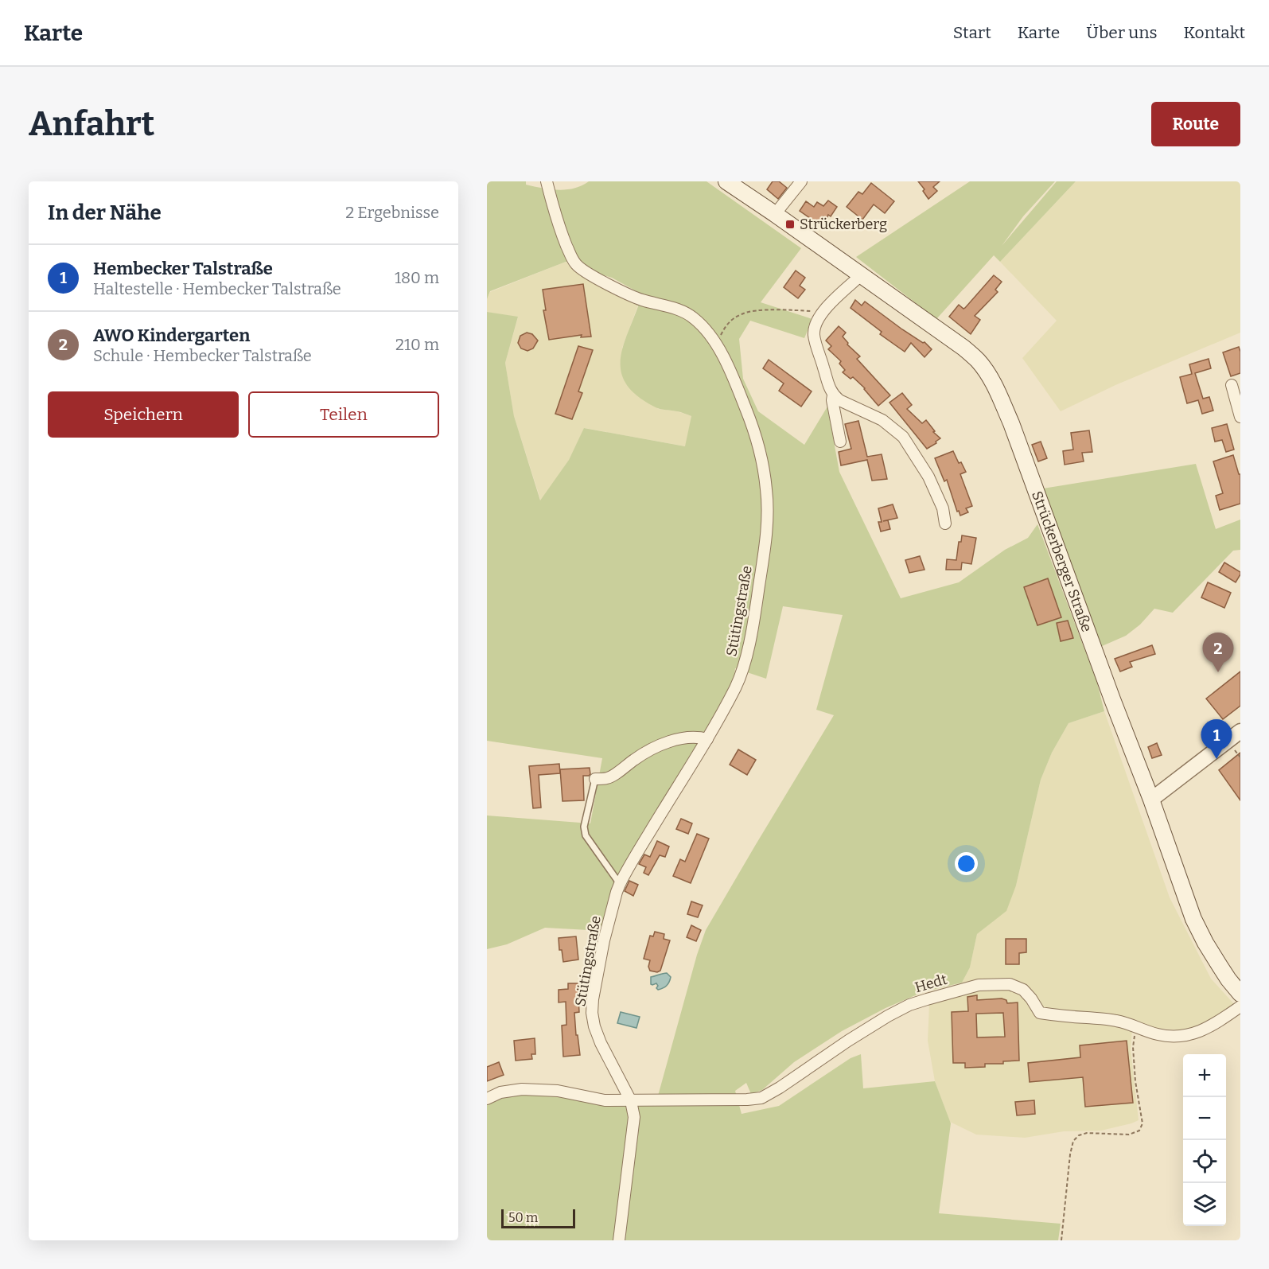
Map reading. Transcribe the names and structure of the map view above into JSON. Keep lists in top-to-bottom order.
{
  "streets": {
    "main road": ["Strückerberger Straße"],
    "street": ["Stütingstraße", "Hedt"]
  },
  "crossings": [
    ["Stütingstraße", "Hedt"]
  ],
  "places": {
    "transit": ["Strückerberg"]
  },
  "scale_bar": "50 m",
  "page": {
    "header": "Karte",
    "nav": [
      "Start",
      "Karte",
      "Über uns",
      "Kontakt"
    ],
    "buttons": [
      "Route",
      ["Speichern", "Teilen"]
    ],
    "title": "Anfahrt",
    "heading": ["In der Nähe", "2 Ergebnisse"],
    "list": [
      {
        "mark": "1",
        "name": "Hembecker Talstraße",
        "note": "Haltestelle · Hembecker Talstraße",
        "value": "180 m"
      },
      {
        "mark": "2",
        "name": "AWO Kindergarten",
        "note": "Schule · Hembecker Talstraße",
        "value": "210 m"
      }
    ],
    "pins": ["2", "1"],
    "map_buttons": ["+", "−"],
    "scale": "50 m"
  }
}
